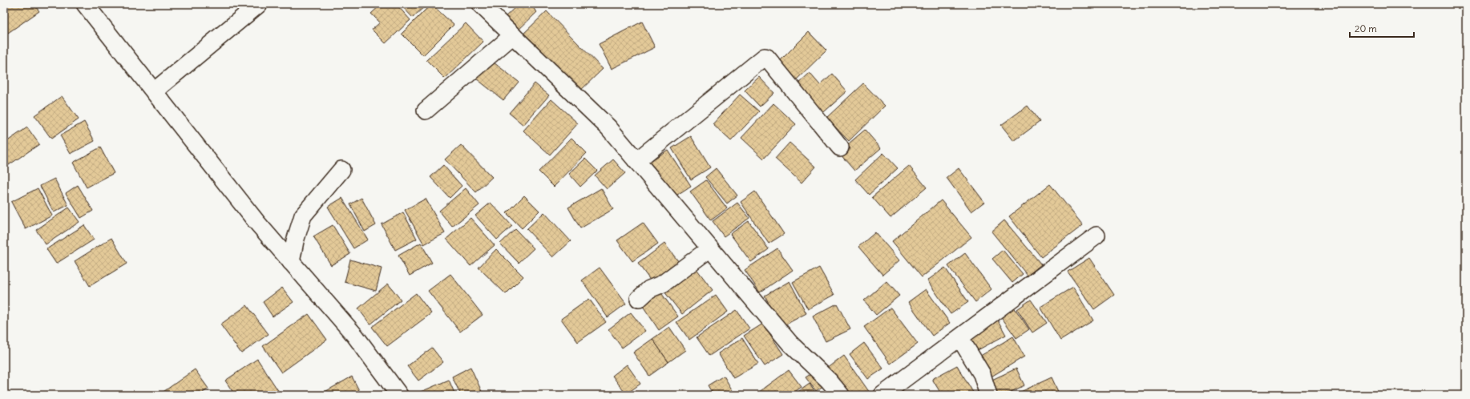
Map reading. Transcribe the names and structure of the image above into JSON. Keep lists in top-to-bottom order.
{
  "scale_bar": "20 m"
}
